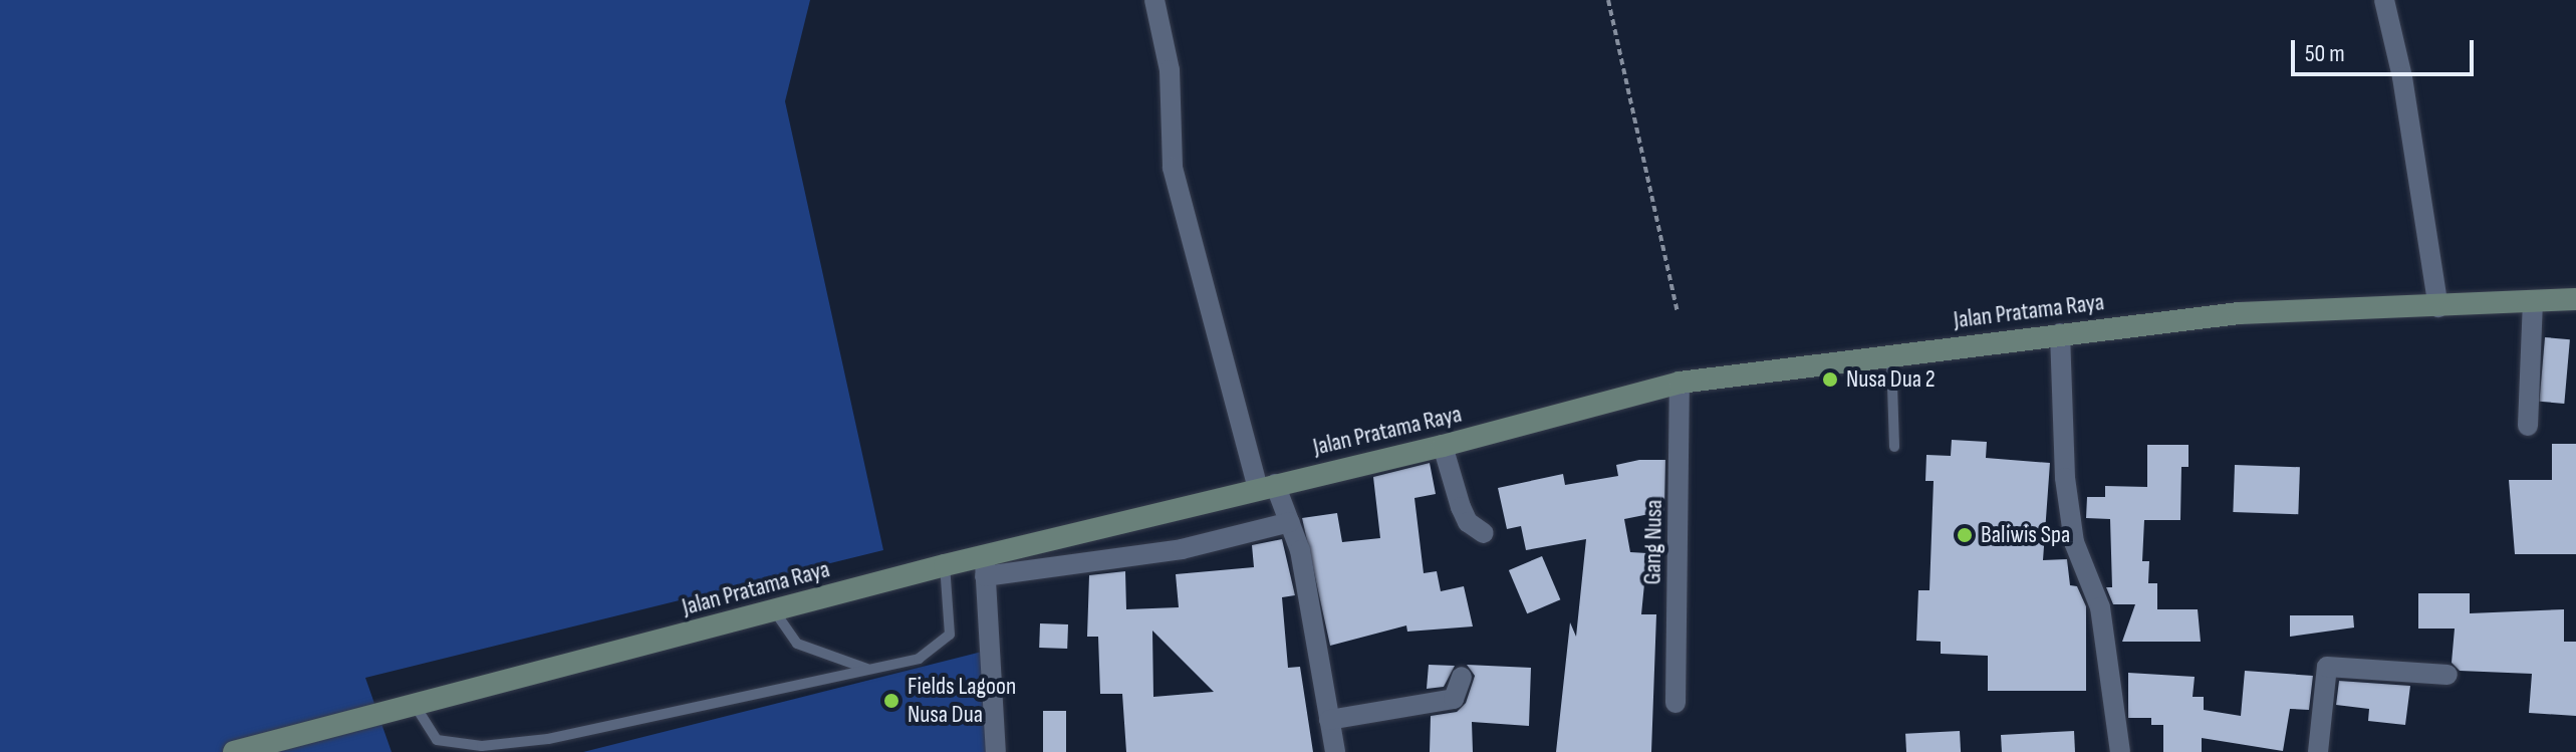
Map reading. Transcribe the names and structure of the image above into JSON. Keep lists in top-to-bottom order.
{
  "streets": {
    "main road": ["Jalan Pratama Raya"],
    "street": ["Gang Nusa"]
  },
  "crossings": [
    ["Jalan Pratama Raya", "Gang Nusa"]
  ],
  "places": ["Nusa Dua 2", "Baliwis Spa", "Fields Lagoon Nusa Dua"],
  "scale_bar": "50 m"
}
